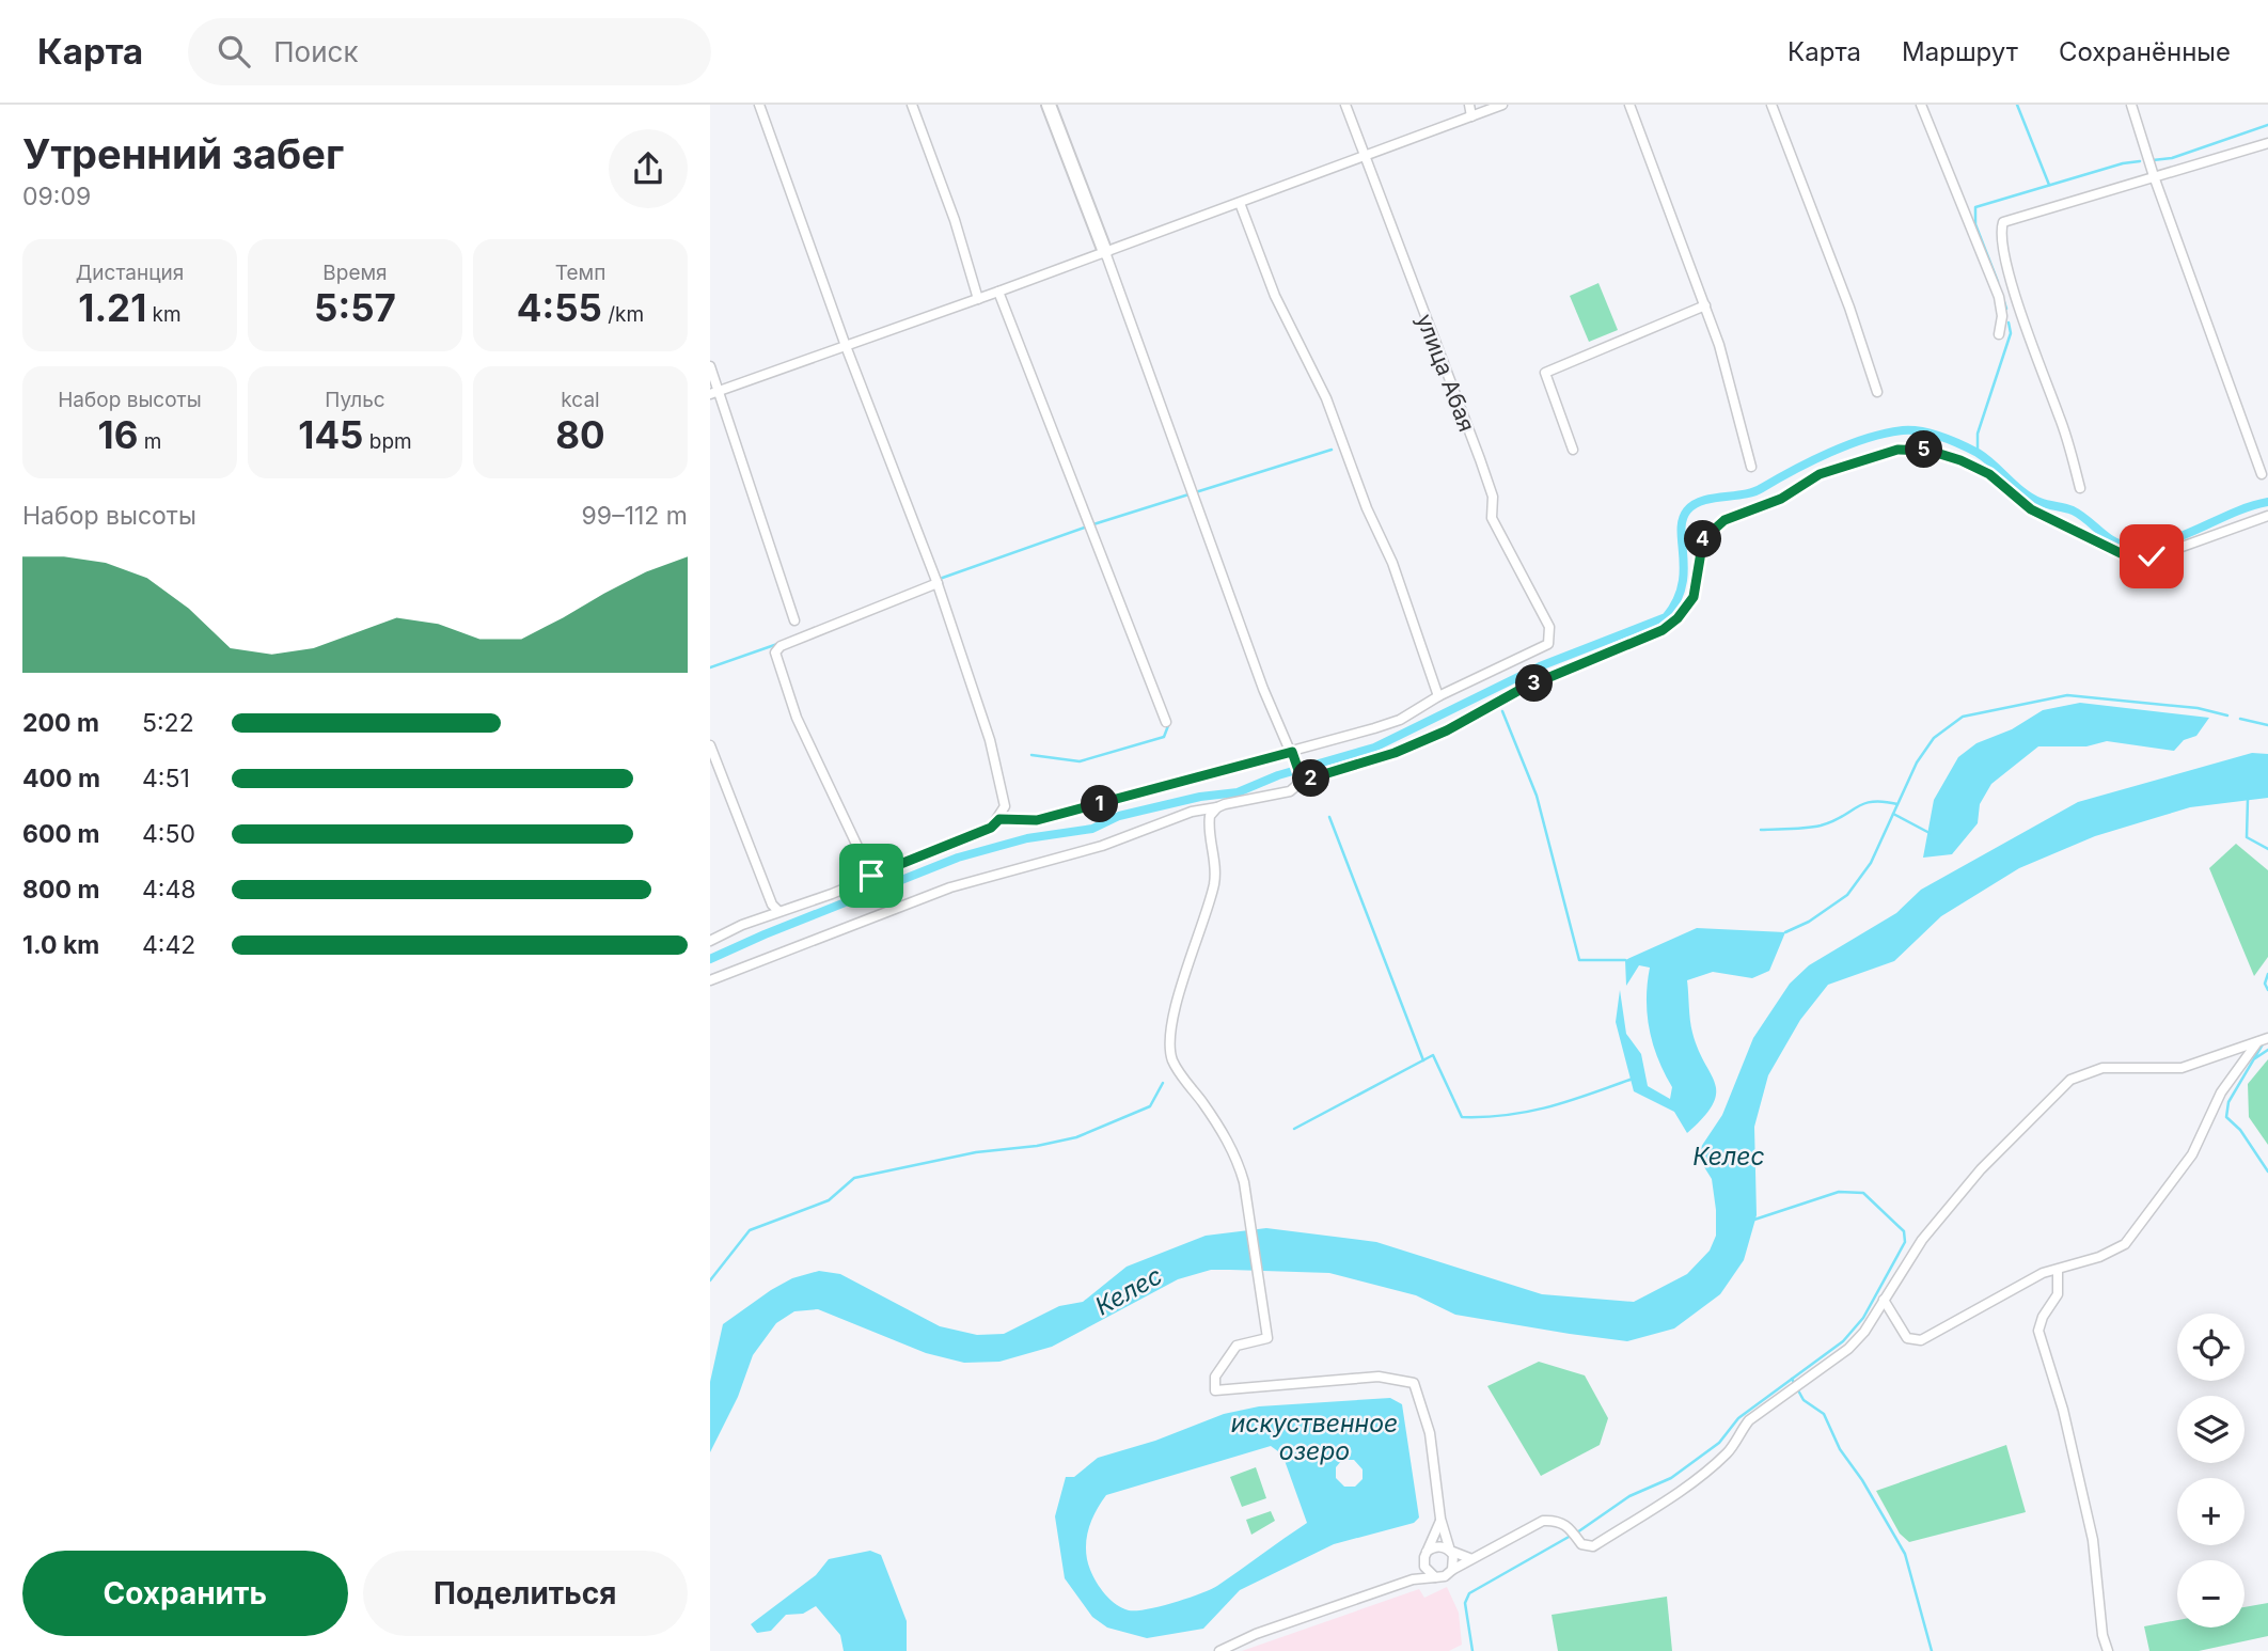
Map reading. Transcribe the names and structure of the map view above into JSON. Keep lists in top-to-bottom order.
{
  "streets": {
    "street": ["улица Абая"]
  },
  "water": ["Келес", "искуственное озеро"],
  "page": {
    "header": "Карта",
    "search": "Поиск",
    "nav": ["Карта", "Маршрут", "Сохранённые"],
    "heading": ["Утренний забег", "09:09"],
    "stats": [
      ["Дистанция", "1.21 km"],
      ["Время", "5:57"],
      ["Темп", "4:55 /km"],
      ["Набор высоты", "16 m"],
      ["Пульс", "145 bpm"],
      ["kcal", "80"]
    ],
    "pins": [
      "5",
      "4",
      "3",
      "2",
      "1"
    ],
    "chart": ["Набор высоты", "99–112 m"],
    "list": [
      {
        "name": "200 m",
        "note": "5:22"
      },
      {
        "name": "400 m",
        "note": "4:51"
      },
      {
        "name": "600 m",
        "note": "4:50"
      },
      {
        "name": "800 m",
        "note": "4:48"
      },
      {
        "name": "1.0 km",
        "note": "4:42"
      }
    ],
    "map_buttons": ["+", "−"],
    "buttons": ["Сохранить", "Поделиться"]
  }
}
